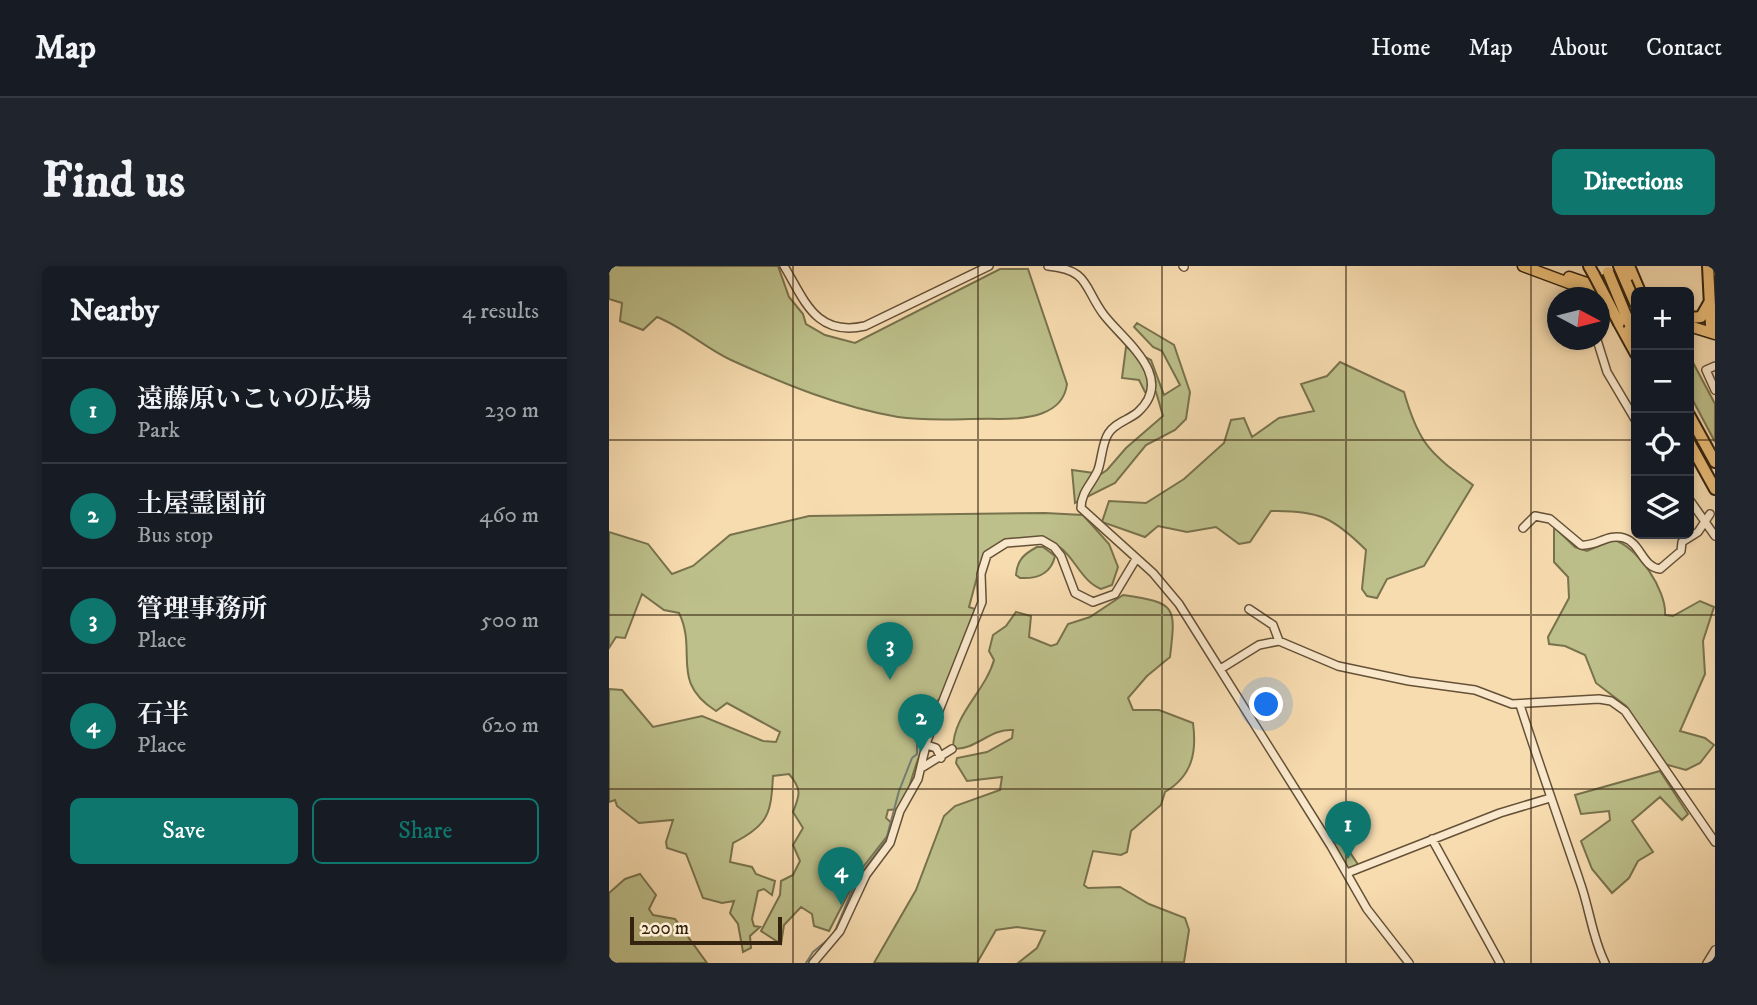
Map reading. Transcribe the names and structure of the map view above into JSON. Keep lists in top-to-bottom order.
{
  "scale_bar": "200 m",
  "north": "right",
  "page": {
    "header": "Map",
    "nav": [
      "Home",
      "Map",
      "About",
      "Contact"
    ],
    "buttons": [
      "Directions",
      ["Save", "Share"]
    ],
    "title": "Find us",
    "heading": ["Nearby", "4 results"],
    "map_buttons": ["+", "−"],
    "list": [
      {
        "mark": "1",
        "name": "遠藤原いこいの広場",
        "note": "Park",
        "value": "230 m"
      },
      {
        "mark": "2",
        "name": "土屋霊園前",
        "note": "Bus stop",
        "value": "460 m"
      },
      {
        "mark": "3",
        "name": "管理事務所",
        "note": "Place",
        "value": "500 m"
      },
      {
        "mark": "4",
        "name": "石半",
        "note": "Place",
        "value": "620 m"
      }
    ],
    "pins": [
      "3",
      "2",
      "1",
      "4"
    ],
    "scale": "200 m"
  }
}
